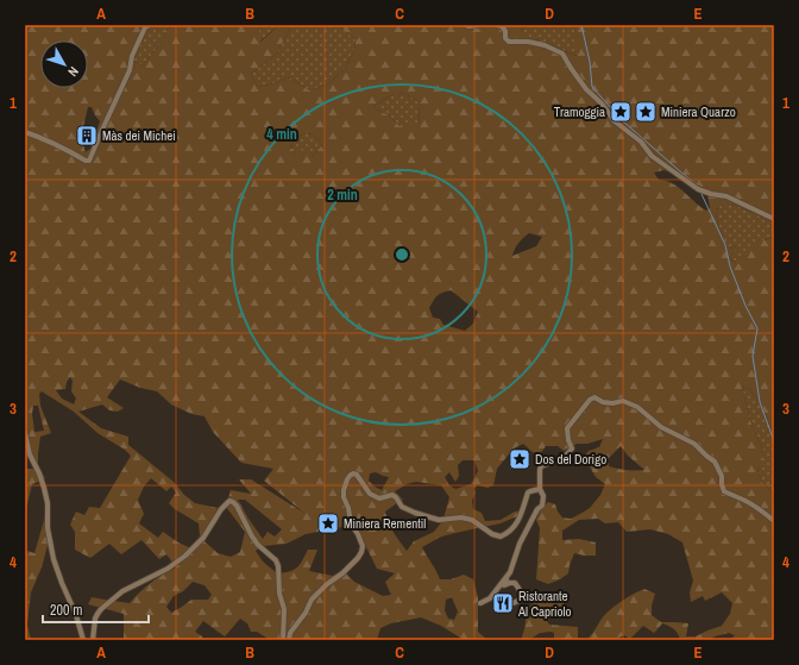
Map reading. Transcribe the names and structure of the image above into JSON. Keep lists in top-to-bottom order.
{
  "places": {
    "place": [
      "Tramoggia",
      "Miniera Quarzo",
      "Dos del Dorigo",
      "Miniera Rementil"
    ],
    "building": ["Màs dei Michei"],
    "restaurant": ["Ristorante Al Capriolo"]
  },
  "scale_bar": "200 m",
  "north": "bottom right",
  "grid": {
    "columns": [
      "A",
      "B",
      "C",
      "D",
      "E"
    ],
    "rows": [
      "1",
      "2",
      "3",
      "4"
    ]
  },
  "rings": ["4 min", "2 min"]
}
